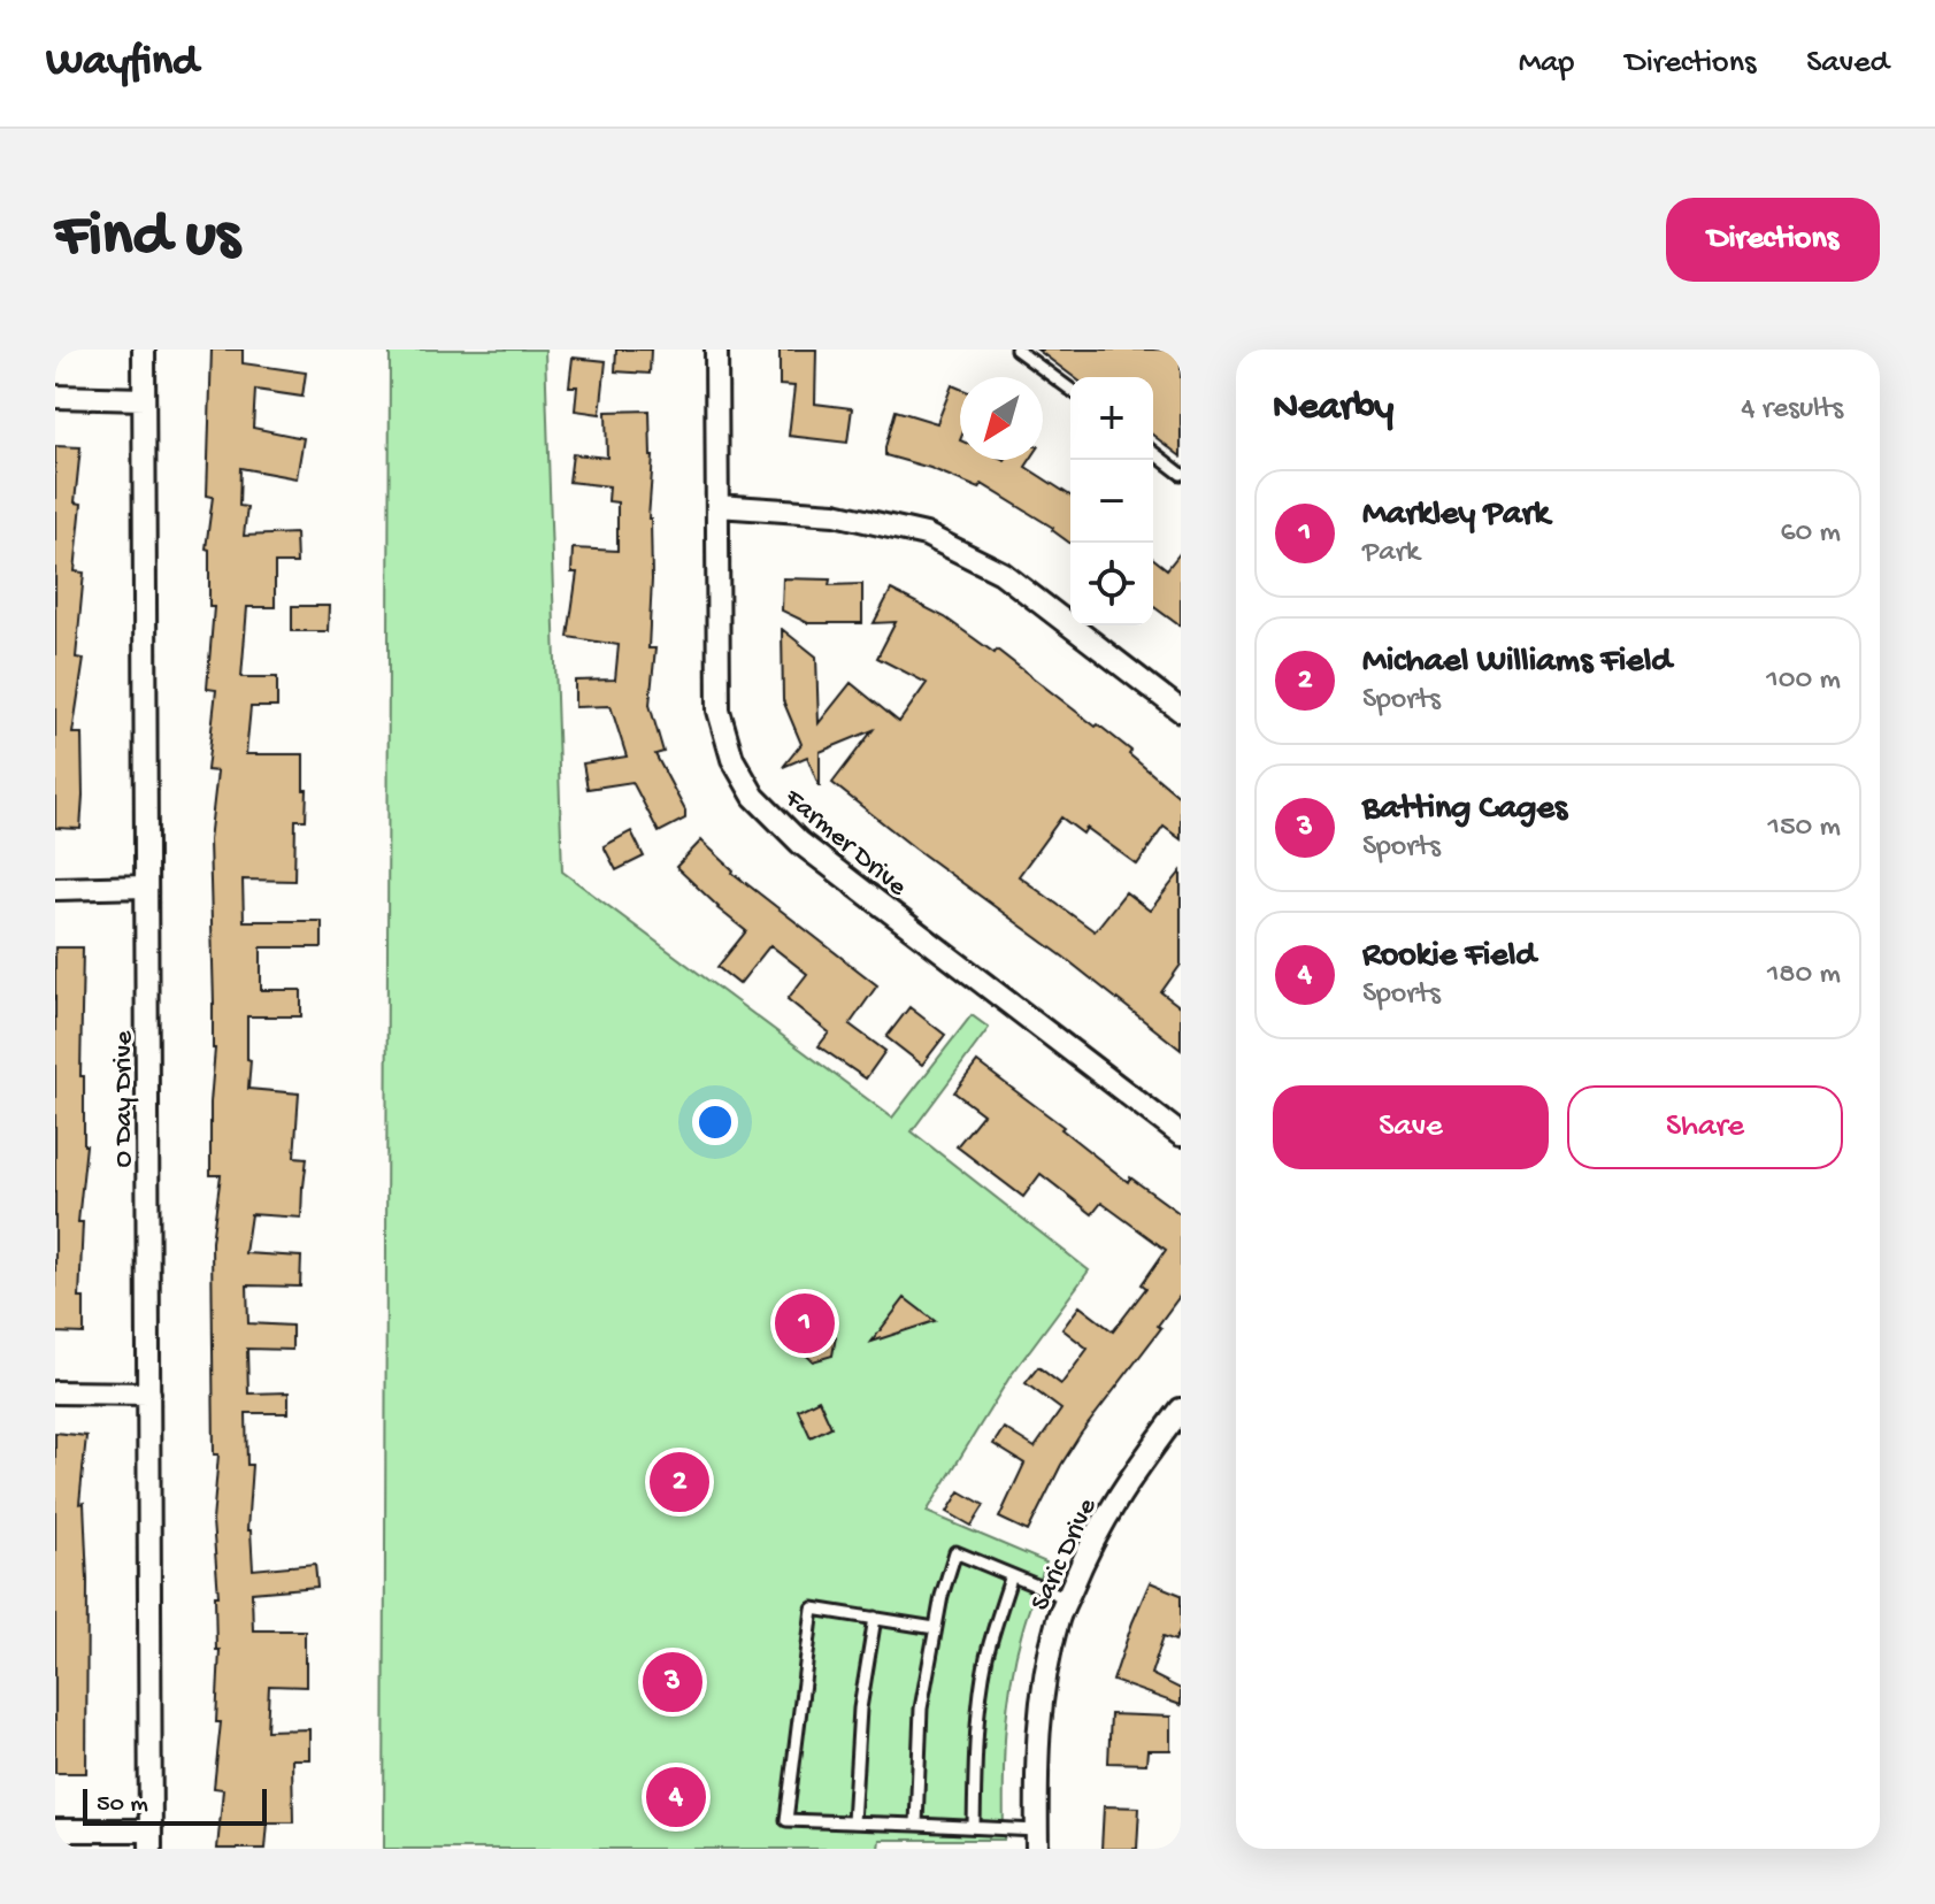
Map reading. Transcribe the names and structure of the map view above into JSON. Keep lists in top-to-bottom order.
{
  "streets": {
    "street": ["Farmer Drive", "O Day Drive", "Saric Drive"]
  },
  "scale_bar": "50 m",
  "north": "bottom left",
  "page": {
    "header": "Wayfind",
    "nav": ["Map", "Directions", "Saved"],
    "buttons": [
      "Directions",
      ["Save", "Share"]
    ],
    "title": "Find us",
    "heading": ["Nearby", "4 results"],
    "map_buttons": ["+", "−"],
    "list": [
      {
        "mark": "1",
        "name": "Markley Park",
        "note": "Park",
        "value": "60 m"
      },
      {
        "mark": "2",
        "name": "Michael Williams Field",
        "note": "Sports",
        "value": "100 m"
      },
      {
        "mark": "3",
        "name": "Batting Cages",
        "note": "Sports",
        "value": "150 m"
      },
      {
        "mark": "4",
        "name": "Rookie Field",
        "note": "Sports",
        "value": "180 m"
      }
    ],
    "pins": [
      "1",
      "2",
      "3",
      "4"
    ],
    "scale": "50 m"
  }
}
